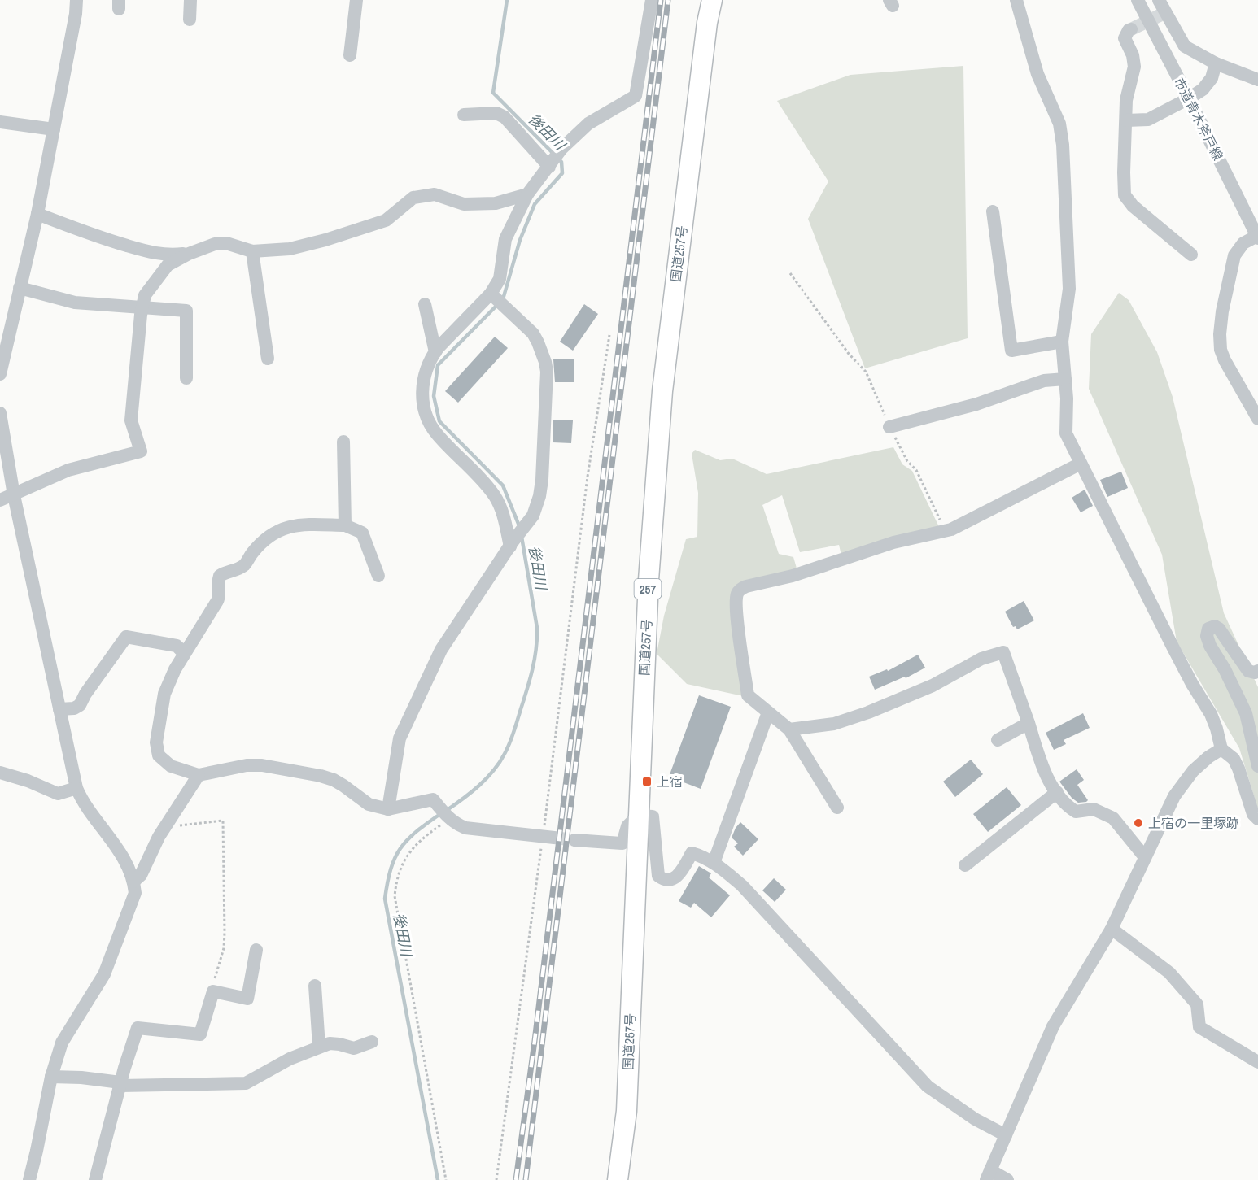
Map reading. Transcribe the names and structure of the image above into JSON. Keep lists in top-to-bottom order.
{
  "streets": {
    "highway": ["国道257号", "257"],
    "street": ["市道青木斧戸線"]
  },
  "water": ["後田川"],
  "places": {
    "transit": ["上宿"],
    "other": ["上宿の一里塚跡"]
  }
}
